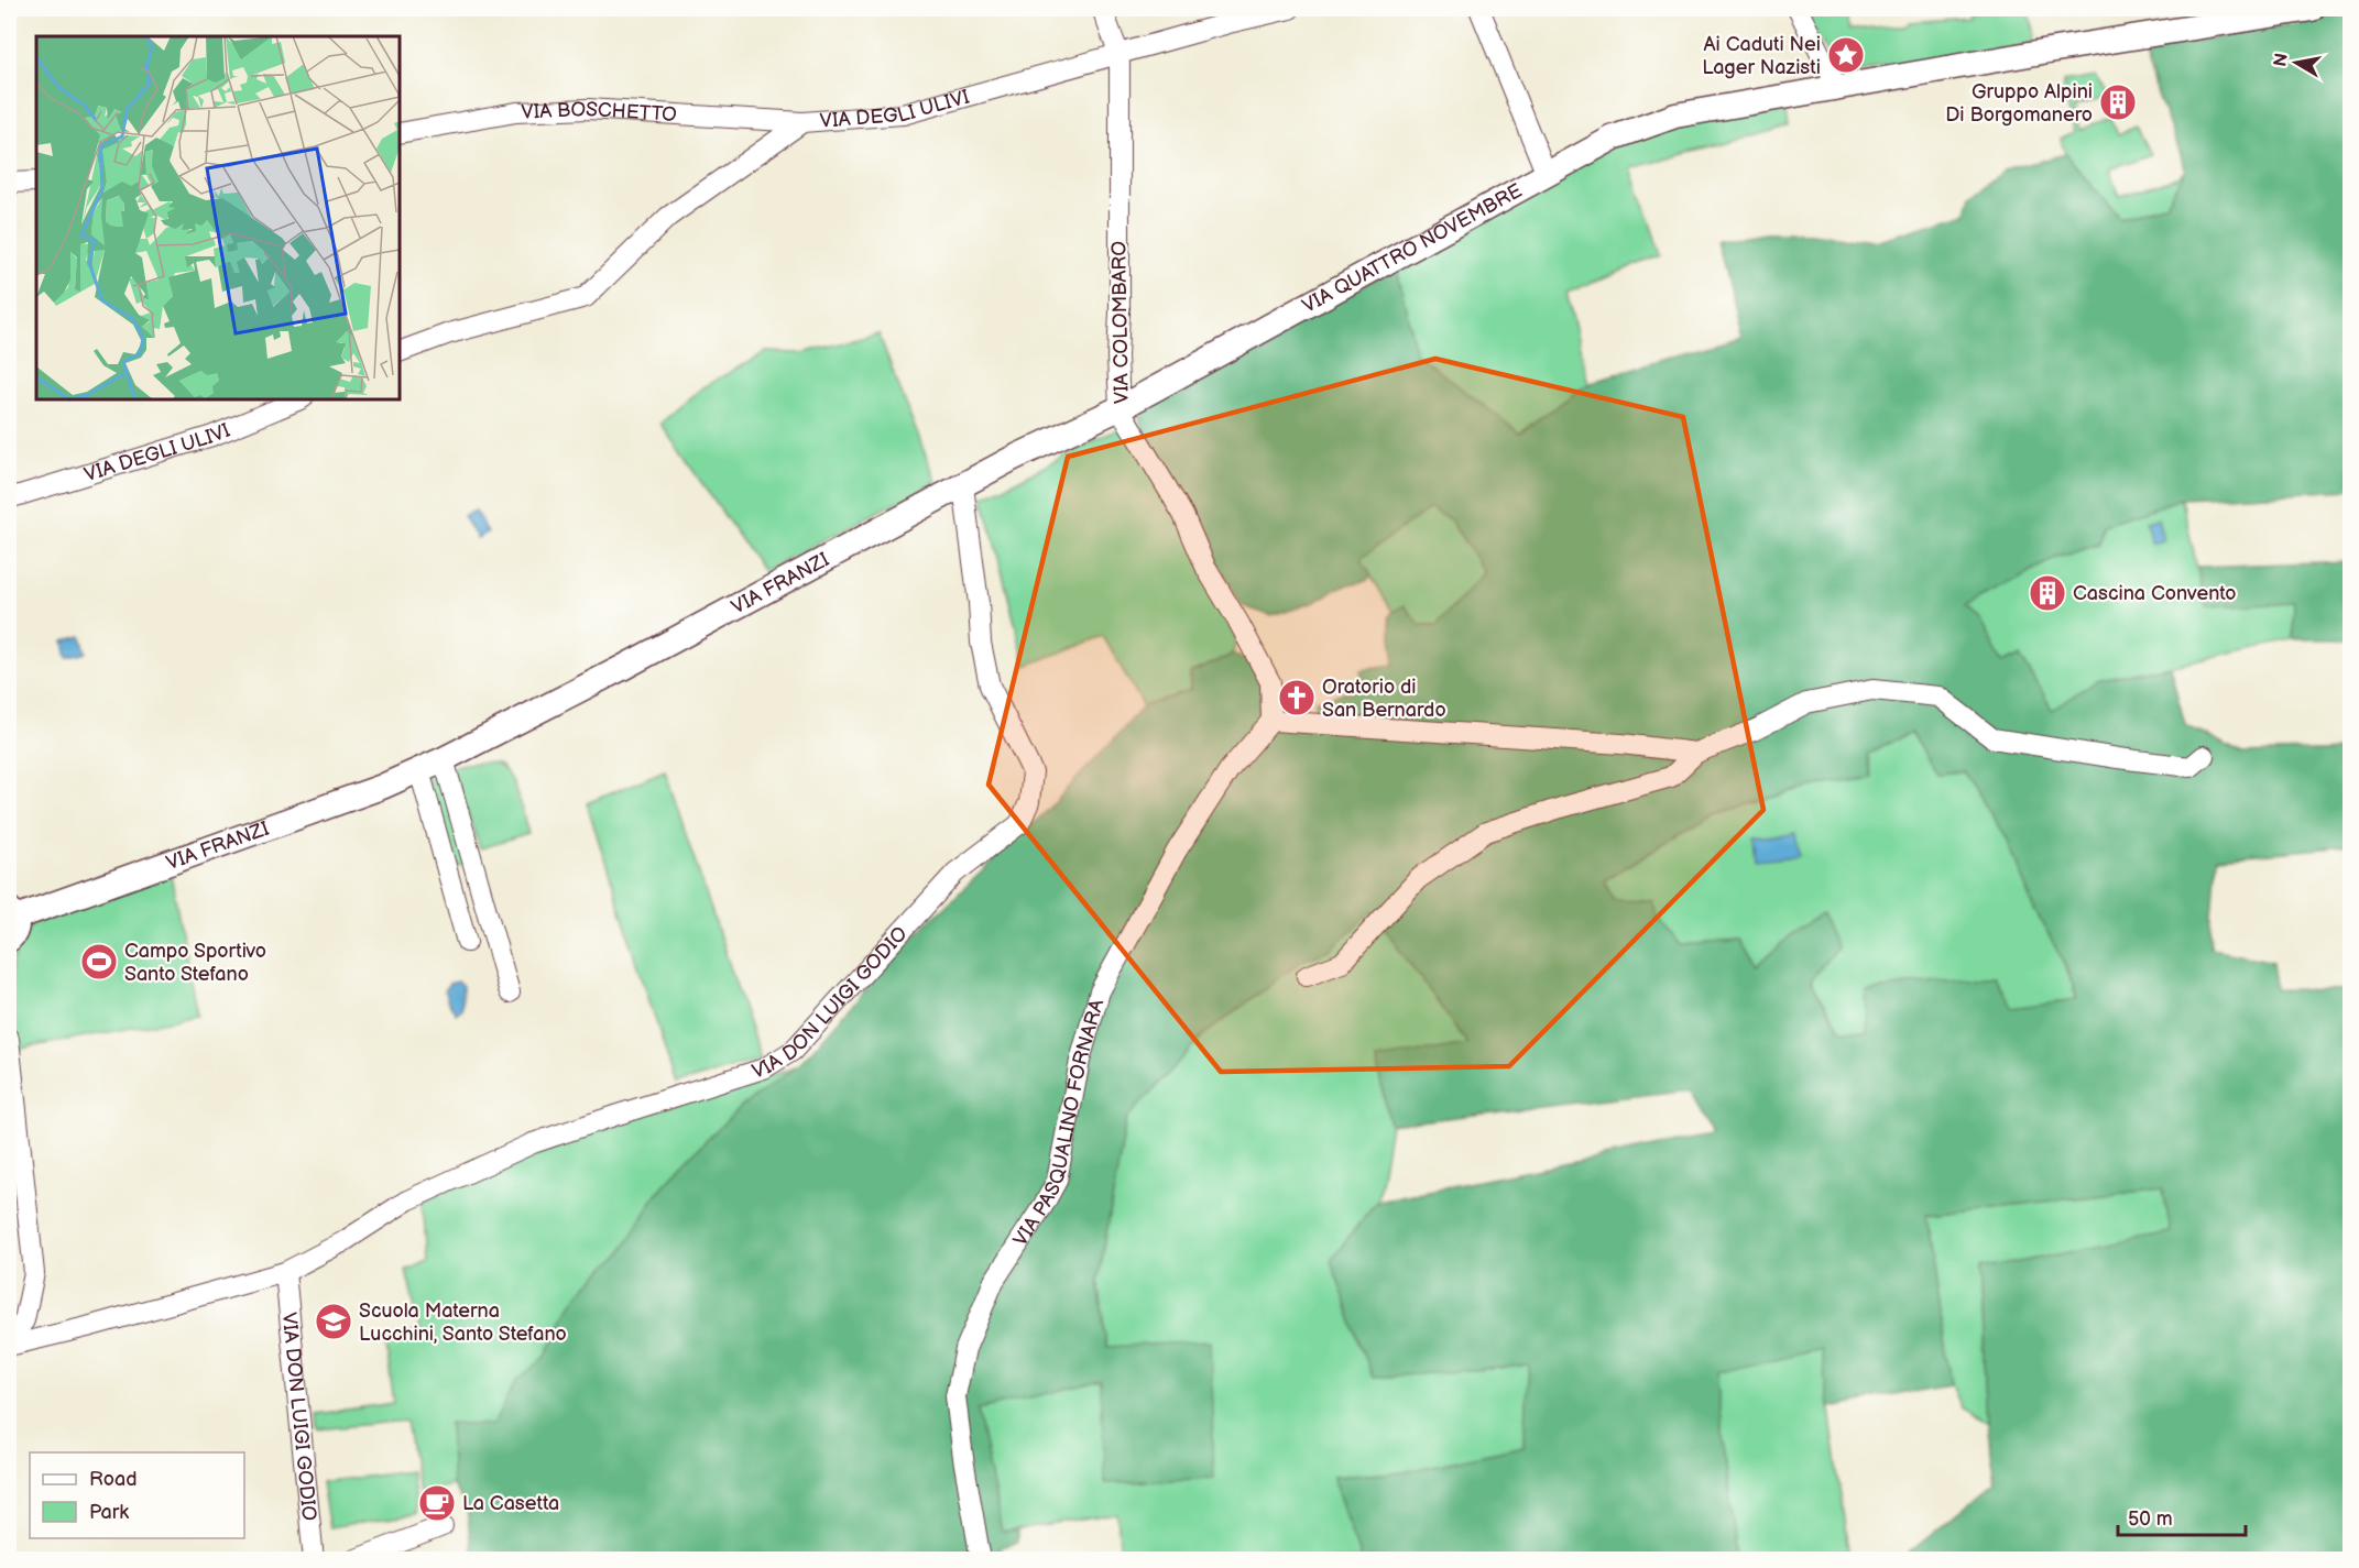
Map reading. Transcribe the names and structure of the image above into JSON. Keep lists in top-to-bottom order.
{
  "streets": {
    "main road": ["VIA QUATTRO NOVEMBRE", "VIA FRANZI"],
    "street": [
      "VIA DEGLI ULIVI",
      "VIA BOSCHETTO",
      "VIA COLOMBARO",
      "VIA DON LUIGI GODIO",
      "VIA PASQUALINO FORNARA"
    ]
  },
  "crossings": [
    ["VIA DEGLI ULIVI", "VIA BOSCHETTO"],
    ["VIA DEGLI ULIVI", "VIA COLOMBARO"],
    ["VIA QUATTRO NOVEMBRE", "VIA COLOMBARO"],
    ["VIA QUATTRO NOVEMBRE", "VIA FRANZI"],
    ["VIA COLOMBARO", "VIA FRANZI"],
    ["VIA COLOMBARO", "VIA PASQUALINO FORNARA"],
    ["VIA FRANZI", "VIA DON LUIGI GODIO"]
  ],
  "places": {
    "place": ["Ai Caduti Nei Lager Nazisti"],
    "building": ["Gruppo Alpini Di Borgomanero", "Cascina Convento"],
    "church": ["Oratorio di San Bernardo"],
    "sports": ["Campo Sportivo Santo Stefano"],
    "school or university": ["Scuola Materna Lucchini, Santo Stefano"],
    "cafe": ["La Casetta"]
  },
  "legend": ["Road", "Park"],
  "scale_bar": "50 m",
  "north": "left"
}
